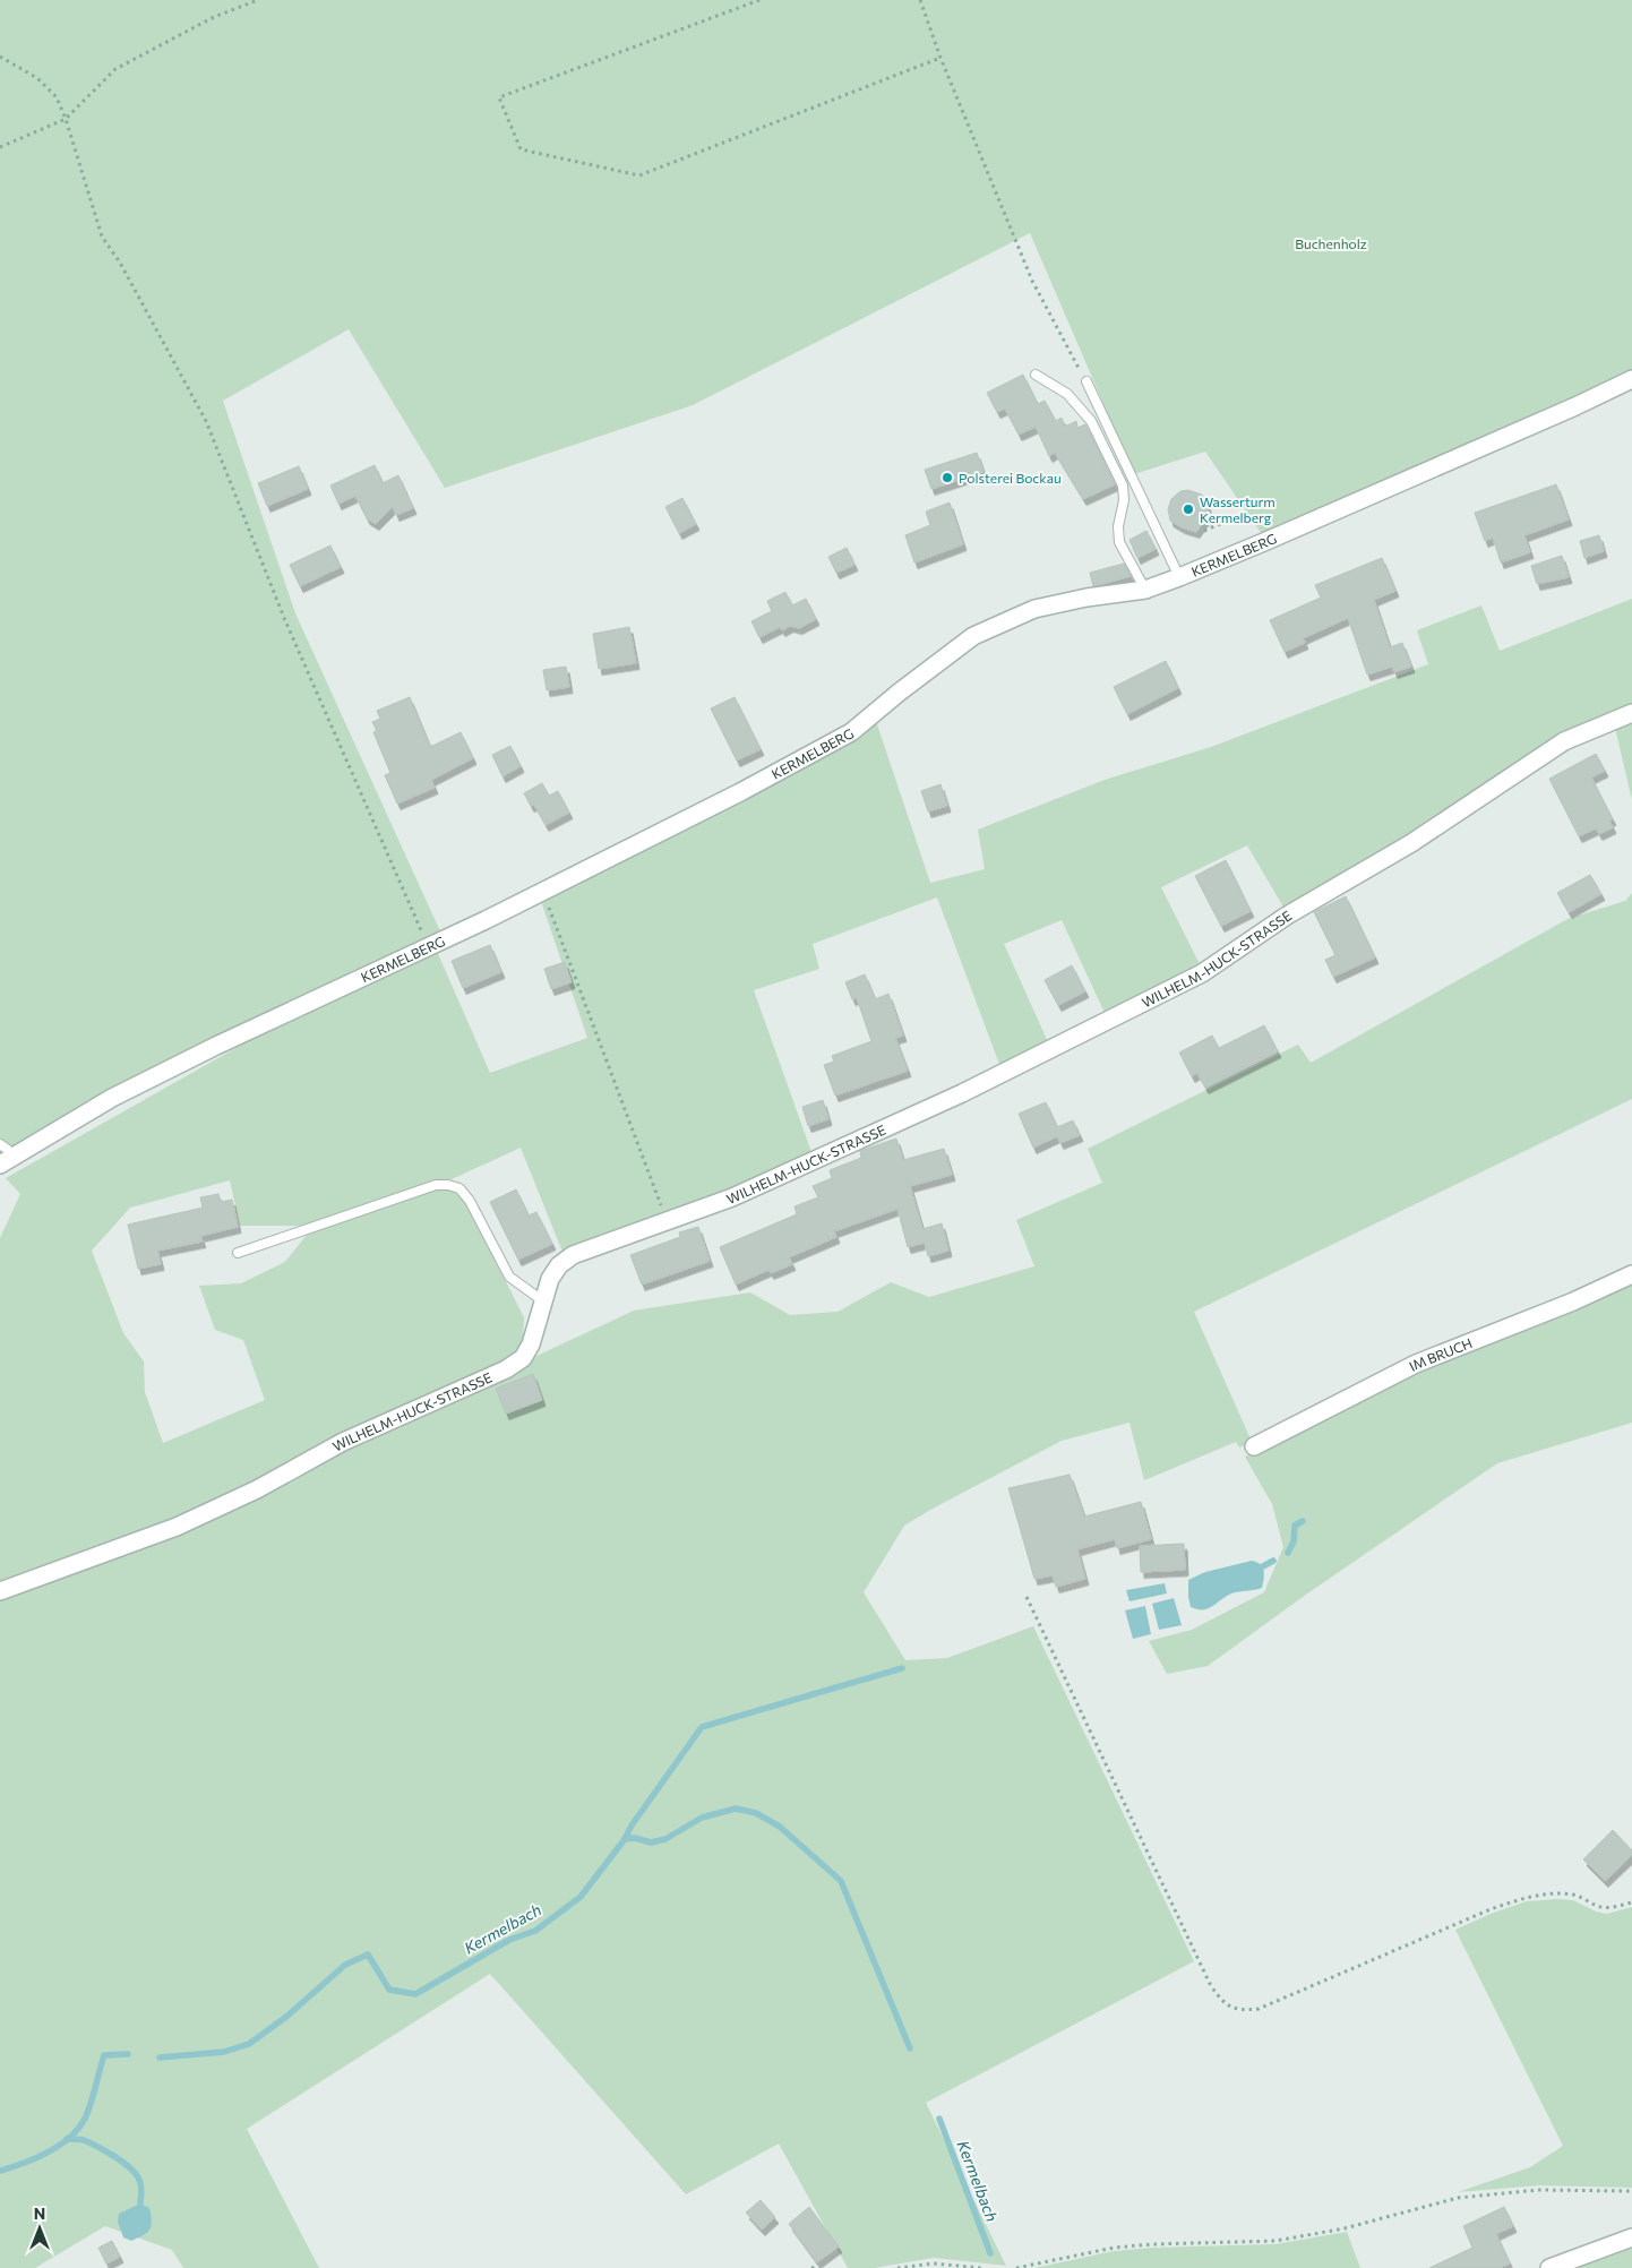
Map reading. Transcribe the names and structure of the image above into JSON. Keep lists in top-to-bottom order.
{
  "streets": {
    "street": ["KERMELBERG", "WILHELM-HUCK-STRASSE", "IM BRUCH"]
  },
  "water": ["Kermelbach"],
  "parks": ["Buchenholz"],
  "places": ["Polsterei Bockau", "Wasserturm Kermelberg"],
  "north": "top"
}
